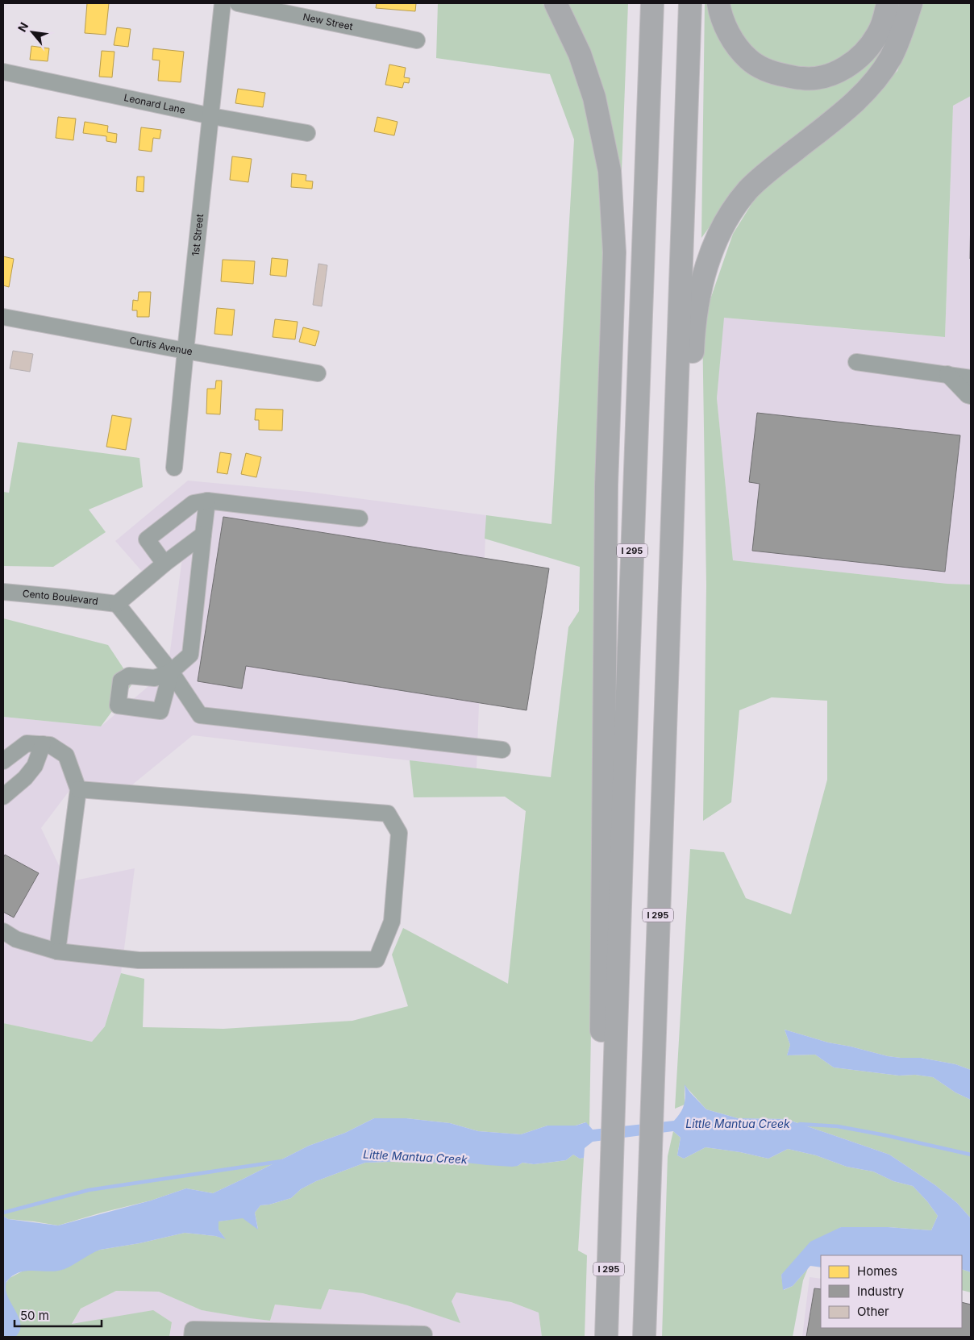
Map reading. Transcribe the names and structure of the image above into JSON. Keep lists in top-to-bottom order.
{
  "streets": {
    "highway": ["I 295"],
    "street": [
      "New Street",
      "Leonard Lane",
      "1st Street",
      "Curtis Avenue",
      "Cento Boulevard"
    ]
  },
  "crossings": [
    ["Leonard Lane", "1st Street"],
    ["1st Street", "Curtis Avenue"]
  ],
  "water": ["Little Mantua Creek"],
  "legend": ["Homes", "Industry", "Other"],
  "scale_bar": "50 m",
  "north": "top left"
}
